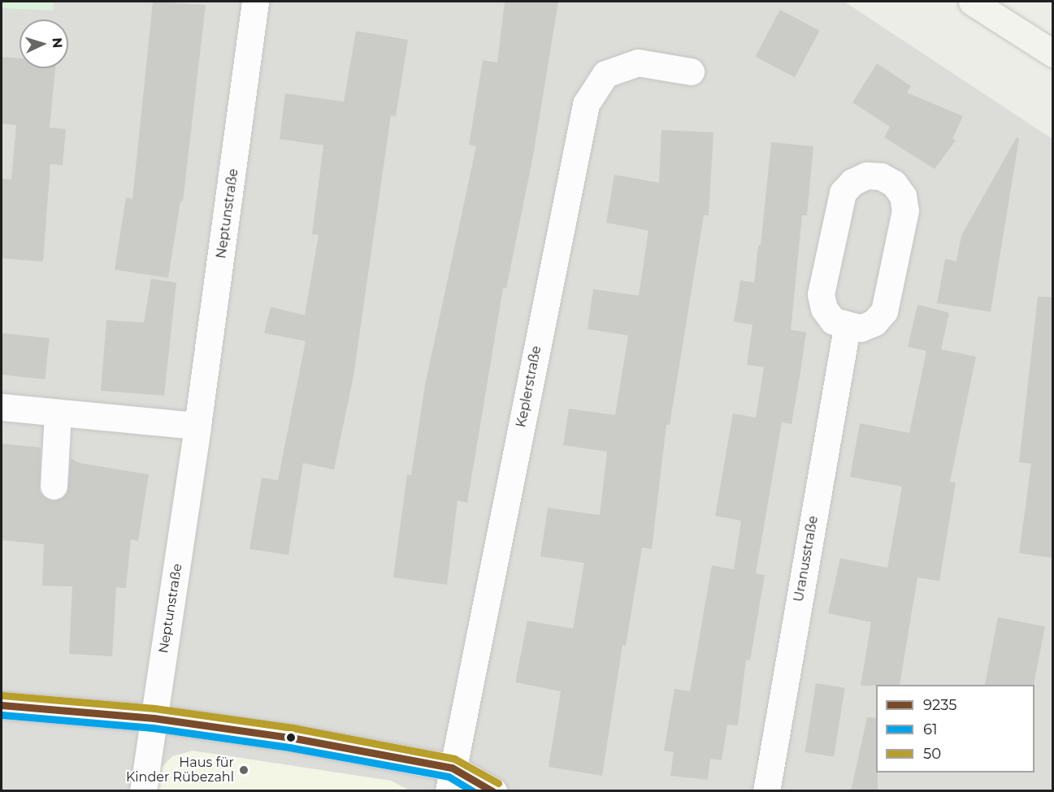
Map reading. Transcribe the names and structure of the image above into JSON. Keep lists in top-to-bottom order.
{
  "streets": {
    "street": ["Neptunstraße", "Keplerstraße", "Uranusstraße"]
  },
  "places": ["Haus für Kinder Rübezahl"],
  "lines": ["transit line 50", "transit line 9235", "transit line 61"],
  "legend": ["9235", "61", "50"],
  "north": "right"
}
